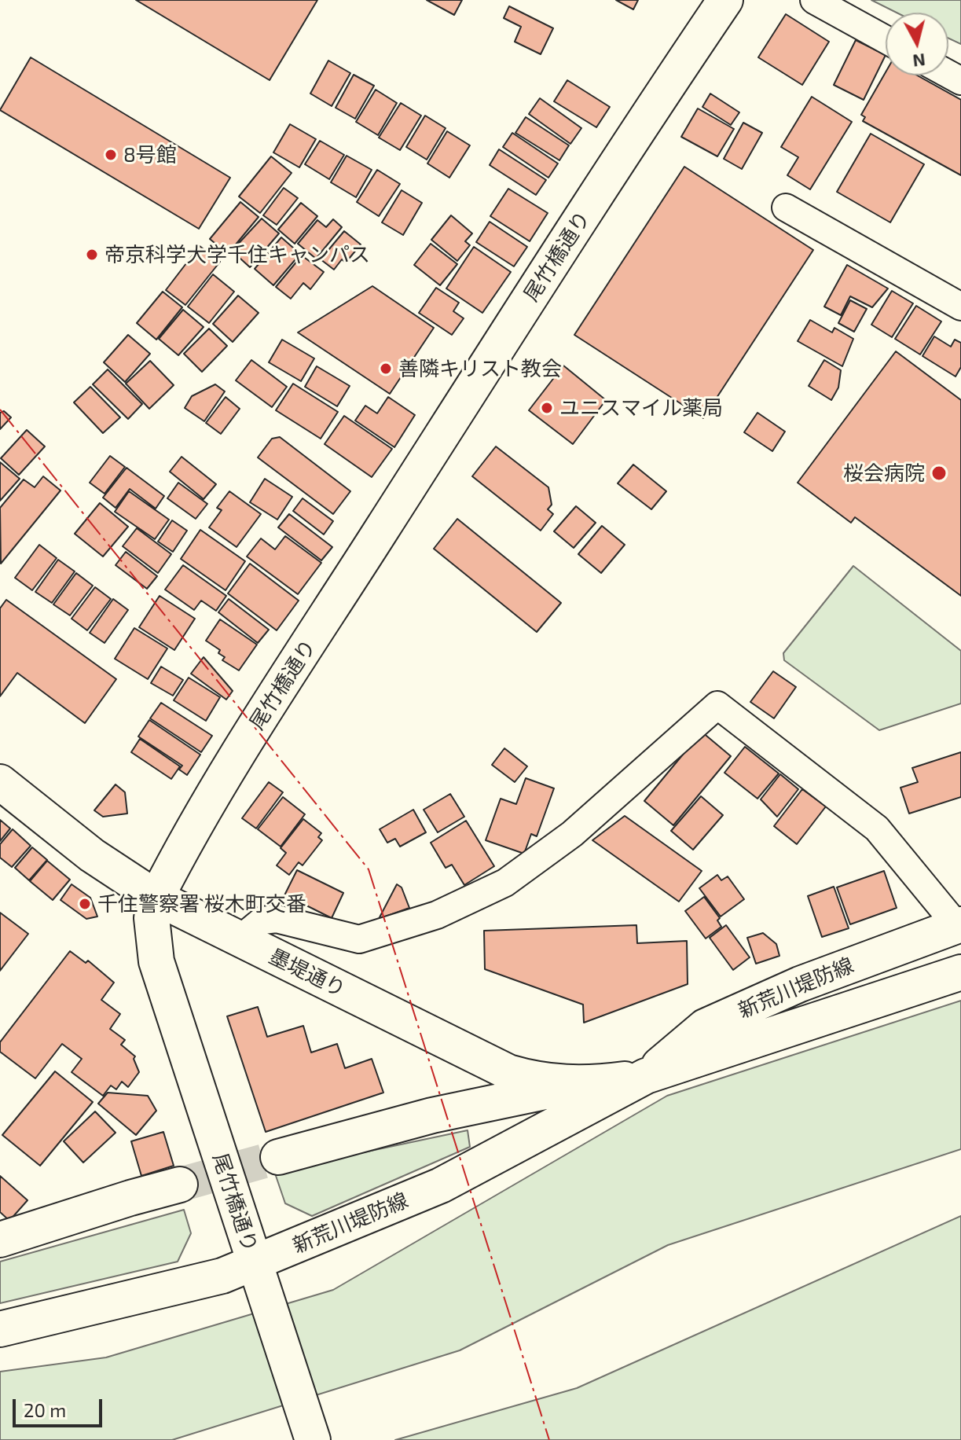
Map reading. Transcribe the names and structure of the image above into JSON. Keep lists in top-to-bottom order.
{
  "streets": {
    "main road": ["尾竹橋通り", "墨堤通り", "新荒川堤防線"]
  },
  "crossings": [
    ["尾竹橋通り", "墨堤通り"],
    ["尾竹橋通り", "新荒川堤防線"],
    ["墨堤通り", "新荒川堤防線"]
  ],
  "places": [
    "8号館",
    "帝京科学大学千住キャンパス",
    "善隣キリスト教会",
    "ユニスマイル薬局",
    "桜会病院",
    "千住警察署 桜木町交番"
  ],
  "scale_bar": "20 m",
  "north": "bottom"
}
